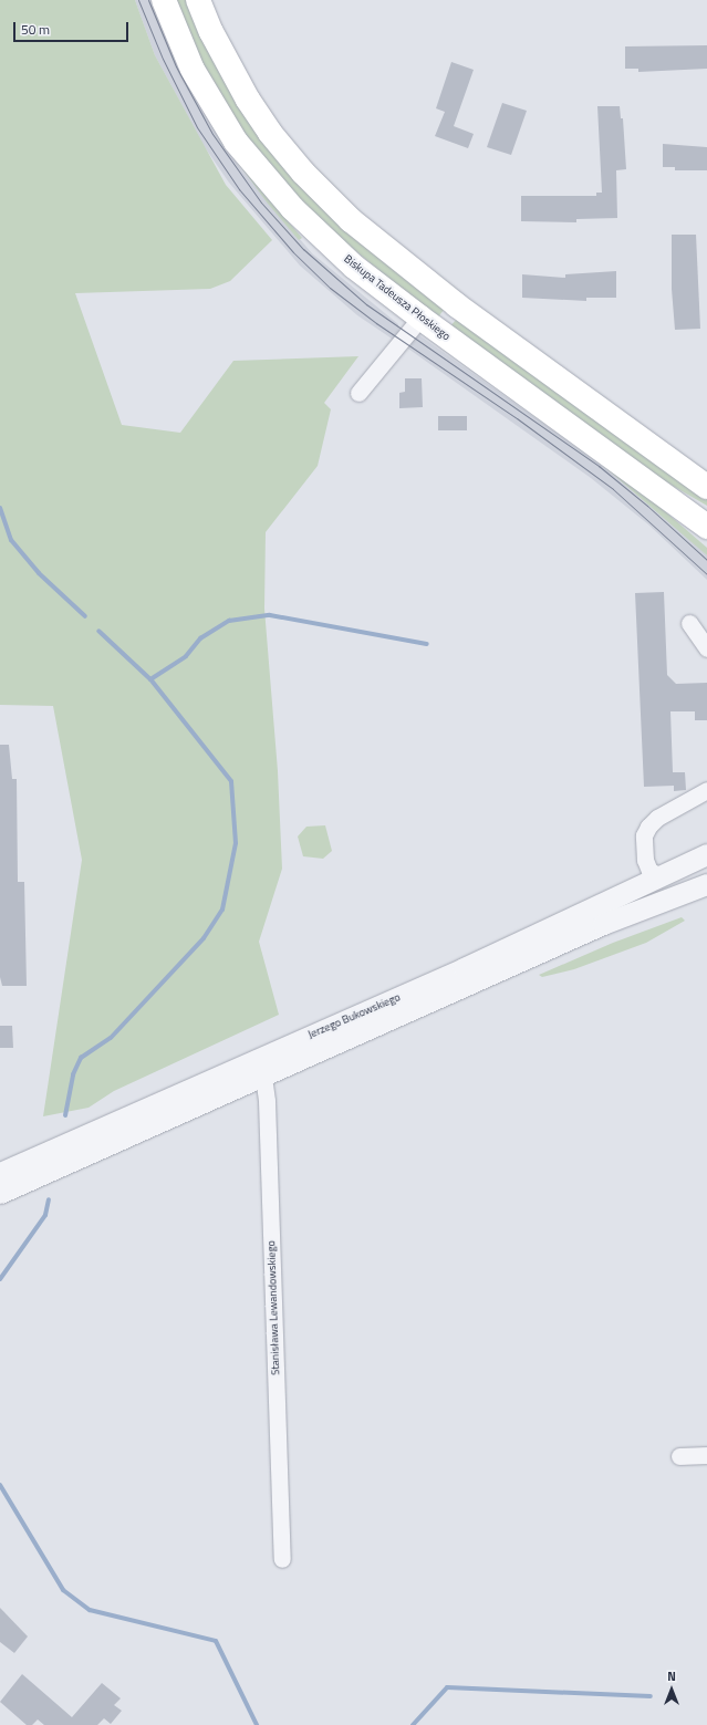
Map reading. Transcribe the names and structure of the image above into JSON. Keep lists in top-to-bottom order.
{
  "streets": {
    "main road": ["Biskupa Tadeusza Płoskiego"],
    "street": ["Jerzego Bukowskiego", "Stanisława Lewandowskiego"]
  },
  "crossings": [
    ["Jerzego Bukowskiego", "Stanisława Lewandowskiego"]
  ],
  "scale_bar": "50 m",
  "north": "top"
}
